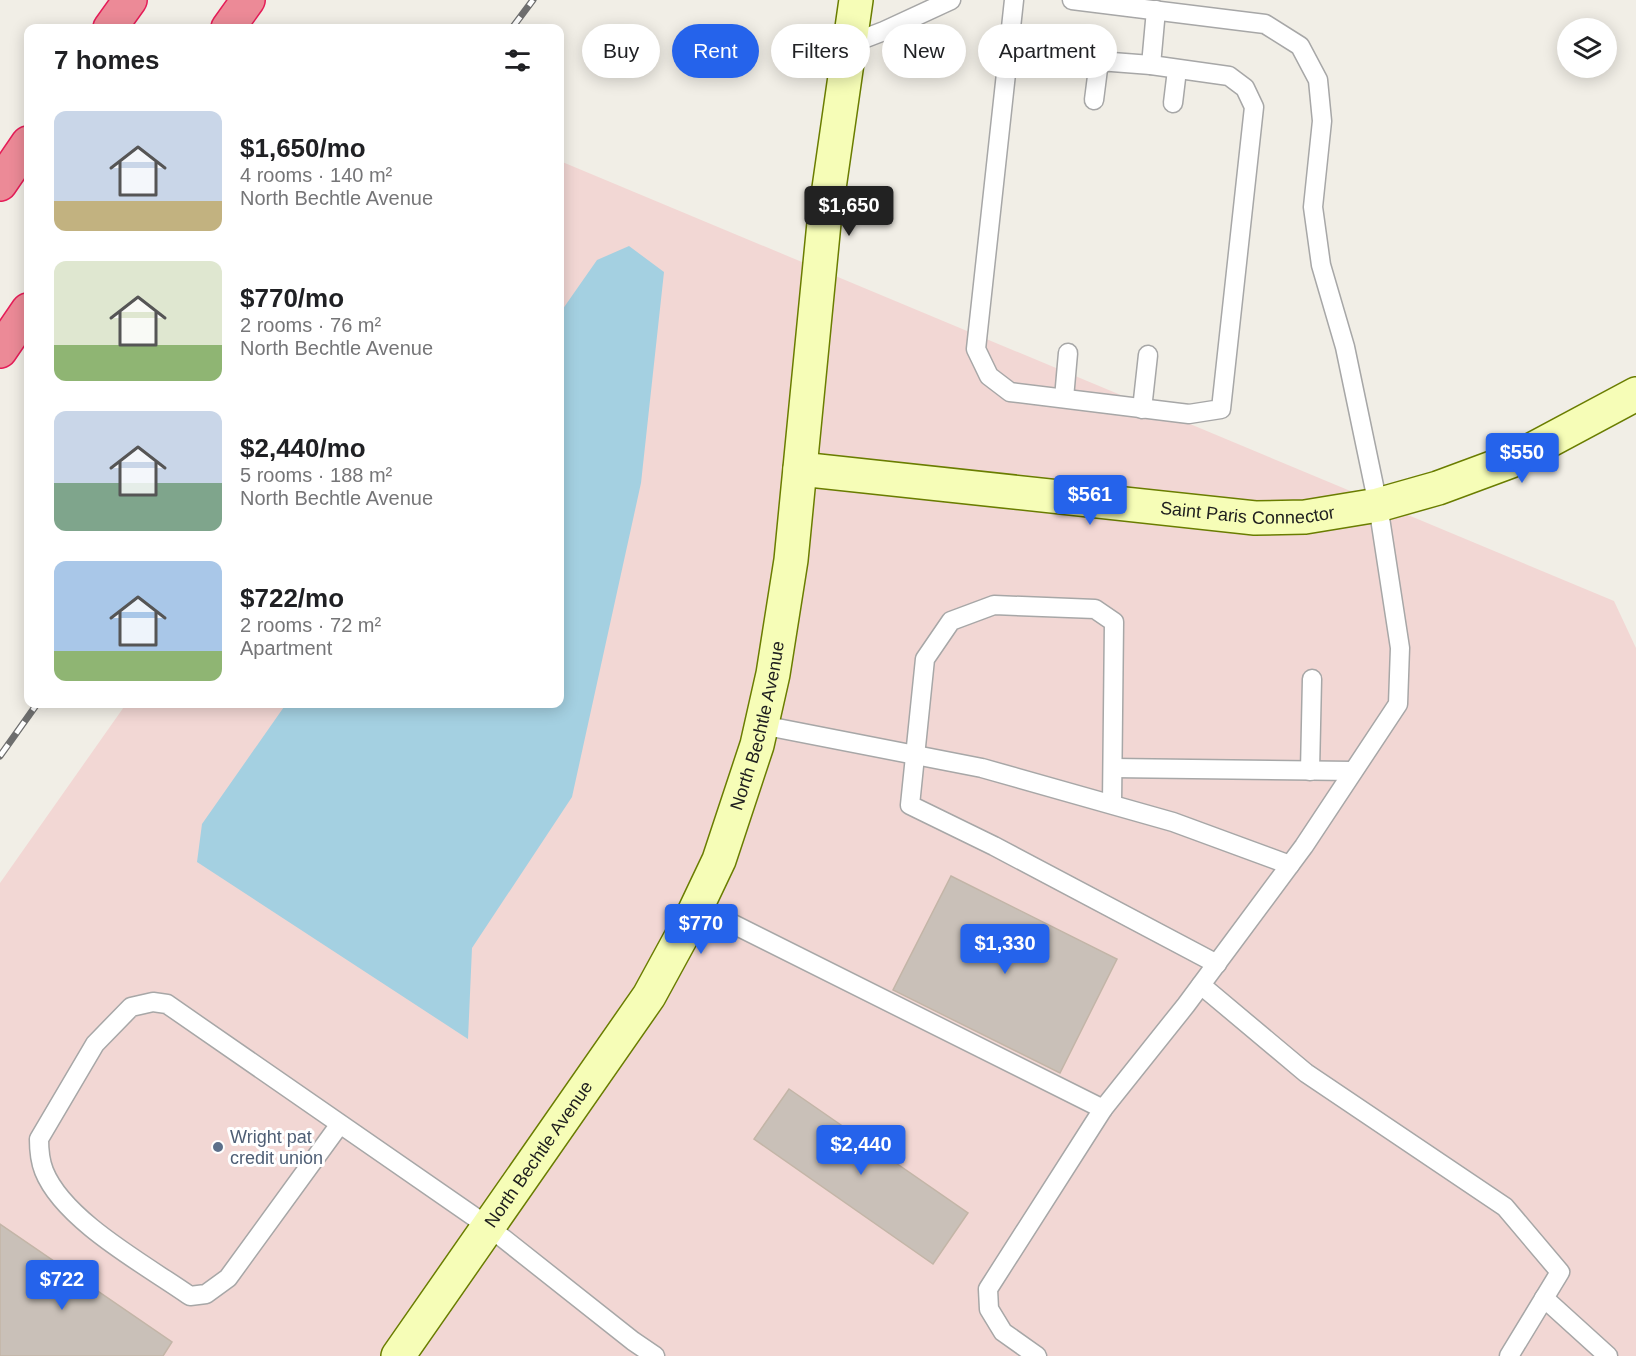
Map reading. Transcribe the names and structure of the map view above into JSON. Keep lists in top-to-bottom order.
{
  "streets": {
    "street": ["Saint Paris Connector", "North Bechtle Avenue"]
  },
  "crossings": [
    ["Saint Paris Connector", "North Bechtle Avenue"]
  ],
  "places": ["Wright pat credit union"],
  "page": {
    "chip": [
      "Buy",
      "Rent",
      "Filters",
      "New",
      "Apartment"
    ],
    "heading": "7 homes",
    "list": [
      {
        "name": "$1,650/mo",
        "note": "4 rooms · 140 m² · North Bechtle Avenue"
      },
      {
        "name": "$770/mo",
        "note": "2 rooms · 76 m² · North Bechtle Avenue"
      },
      {
        "name": "$2,440/mo",
        "note": "5 rooms · 188 m² · North Bechtle Avenue"
      },
      {
        "name": "$722/mo",
        "note": "2 rooms · 72 m² · Apartment"
      }
    ],
    "price": [
      "$1,650",
      "$550",
      "$561",
      "$770",
      "$1,330",
      "$2,440",
      "$722"
    ]
  }
}
